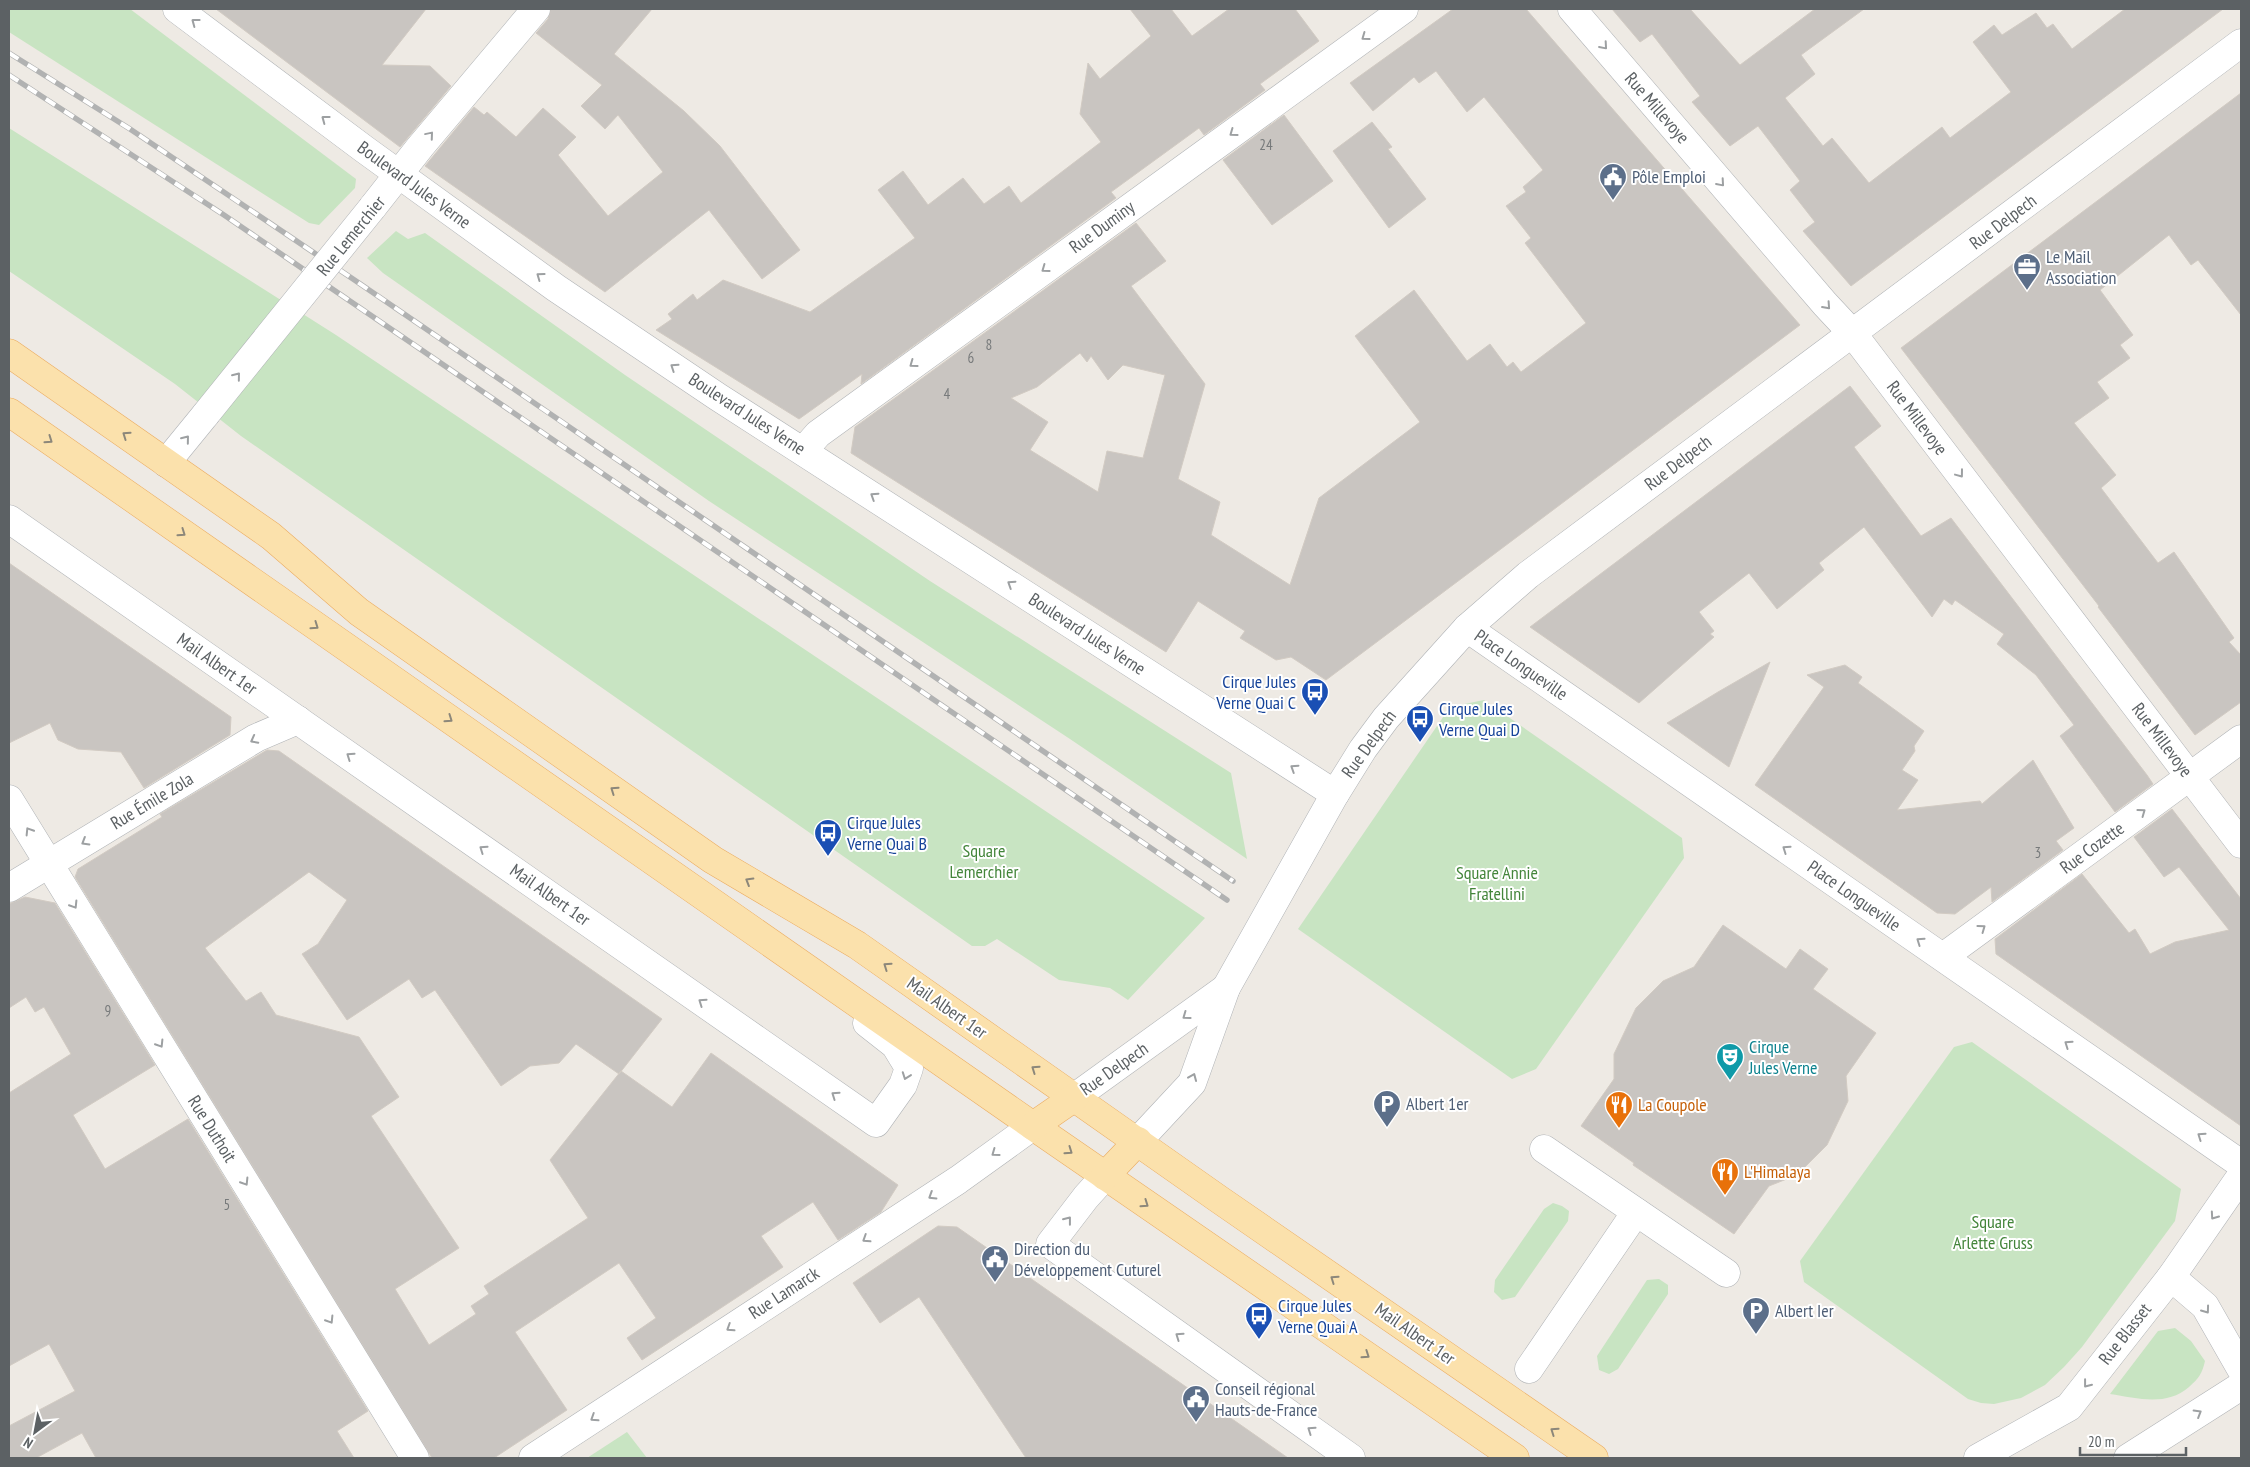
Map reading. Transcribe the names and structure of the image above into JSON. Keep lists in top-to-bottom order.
{
  "streets": {
    "main road": ["Mail Albert 1er"],
    "street": [
      "Rue Millevoye",
      "Boulevard Jules Verne",
      "Rue Delpech",
      "Rue Duminy",
      "Rue Lemerchier",
      "Place Longueville",
      "Rue Émile Zola",
      "Rue Cozette",
      "Rue Duthoit",
      "Rue Lamarck",
      "Rue Blasset"
    ]
  },
  "crossings": [
    ["Rue Millevoye", "Rue Delpech"],
    ["Rue Millevoye", "Rue Cozette"],
    ["Boulevard Jules Verne", "Rue Delpech"],
    ["Boulevard Jules Verne", "Rue Duminy"],
    ["Boulevard Jules Verne", "Rue Lemerchier"],
    ["Rue Delpech", "Mail Albert 1er"],
    ["Rue Delpech", "Place Longueville"],
    ["Rue Lemerchier", "Mail Albert 1er"],
    ["Mail Albert 1er", "Rue Émile Zola"],
    ["Mail Albert 1er", "Rue Lamarck"],
    ["Place Longueville", "Rue Cozette"],
    ["Rue Émile Zola", "Rue Duthoit"]
  ],
  "one_way": [
    "Rue Millevoye",
    "Boulevard Jules Verne",
    "Rue Duminy",
    "Rue Lemerchier",
    "Place Longueville",
    "Rue Émile Zola",
    "Rue Cozette",
    "Rue Duthoit",
    "Rue Lamarck"
  ],
  "parks": ["Square Lemerchier", "Square Annie Fratellini", "Square Arlette Gruss"],
  "places": {
    "public building": ["Pôle Emploi", "Direction du Développement Cuturel", "Conseil régional Hauts-de-France"],
    "office": ["Le Mail Association"],
    "bus stop": [
      "Cirque Jules Verne Quai C",
      "Cirque Jules Verne Quai D",
      "Cirque Jules Verne Quai B",
      "Cirque Jules Verne Quai A"
    ],
    "theatre": ["Cirque Jules Verne"],
    "parking": ["Albert 1er", "Albert Ier"],
    "restaurant": ["La Coupole", "L'Himalaya"]
  },
  "house_numbers": [
    "24",
    "8",
    "6",
    "4",
    "3",
    "9",
    "5"
  ],
  "scale_bar": "20 m",
  "north": "bottom left"
}
